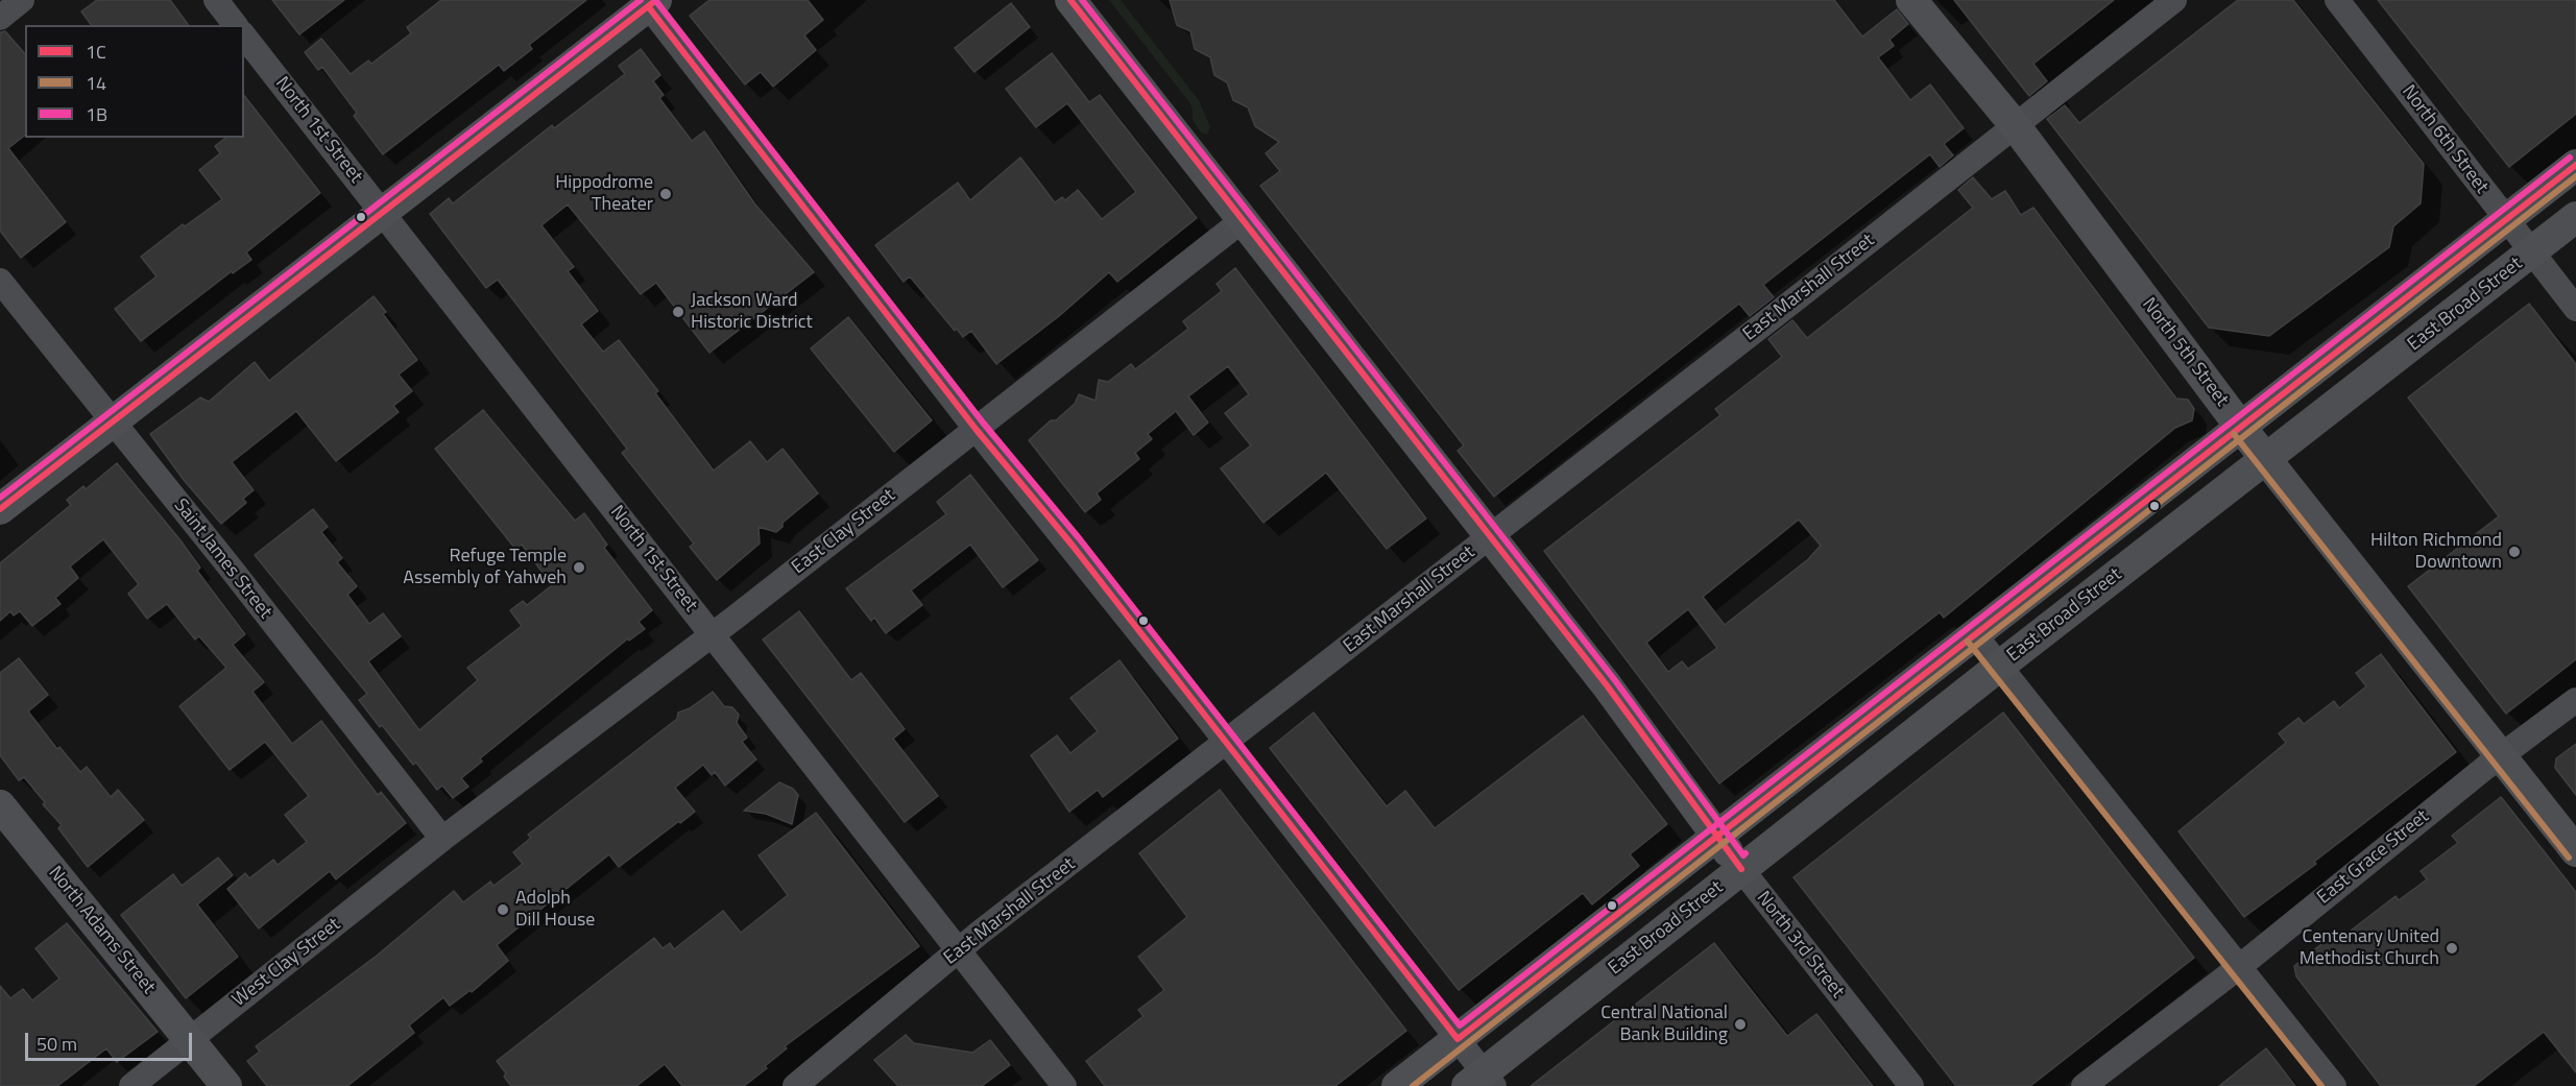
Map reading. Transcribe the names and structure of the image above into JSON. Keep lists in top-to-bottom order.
{
  "streets": {
    "main road": [
      "East Broad Street",
      "North 5th Street",
      "North Adams Street",
      "North 3rd Street"
    ],
    "street": [
      "North 1st Street",
      "North 6th Street",
      "East Marshall Street",
      "East Clay Street",
      "Saint James Street",
      "East Grace Street",
      "West Clay Street"
    ]
  },
  "crossings": [
    ["North 1st Street", "East Marshall Street"],
    ["North 1st Street", "East Clay Street"],
    ["North 6th Street", "East Broad Street"],
    ["East Marshall Street", "North 5th Street"],
    ["East Marshall Street", "North 3rd Street"],
    ["East Broad Street", "North 5th Street"],
    ["East Broad Street", "North 3rd Street"],
    ["North 5th Street", "East Grace Street"],
    ["East Clay Street", "Saint James Street"],
    ["East Clay Street", "North 3rd Street"],
    ["East Clay Street", "West Clay Street"],
    ["Saint James Street", "West Clay Street"],
    ["North Adams Street", "West Clay Street"]
  ],
  "places": [
    "Hippodrome Theater",
    "Jackson Ward Historic District",
    "Hilton Richmond Downtown",
    "Refuge Temple Assembly of Yahweh",
    "Adolph Dill House",
    "Centenary United Methodist Church",
    "Central National Bank Building"
  ],
  "lines": ["transit line 1C", "transit line 1B", "transit line 14"],
  "legend": ["1C", "14", "1B"],
  "scale_bar": "50 m"
}
